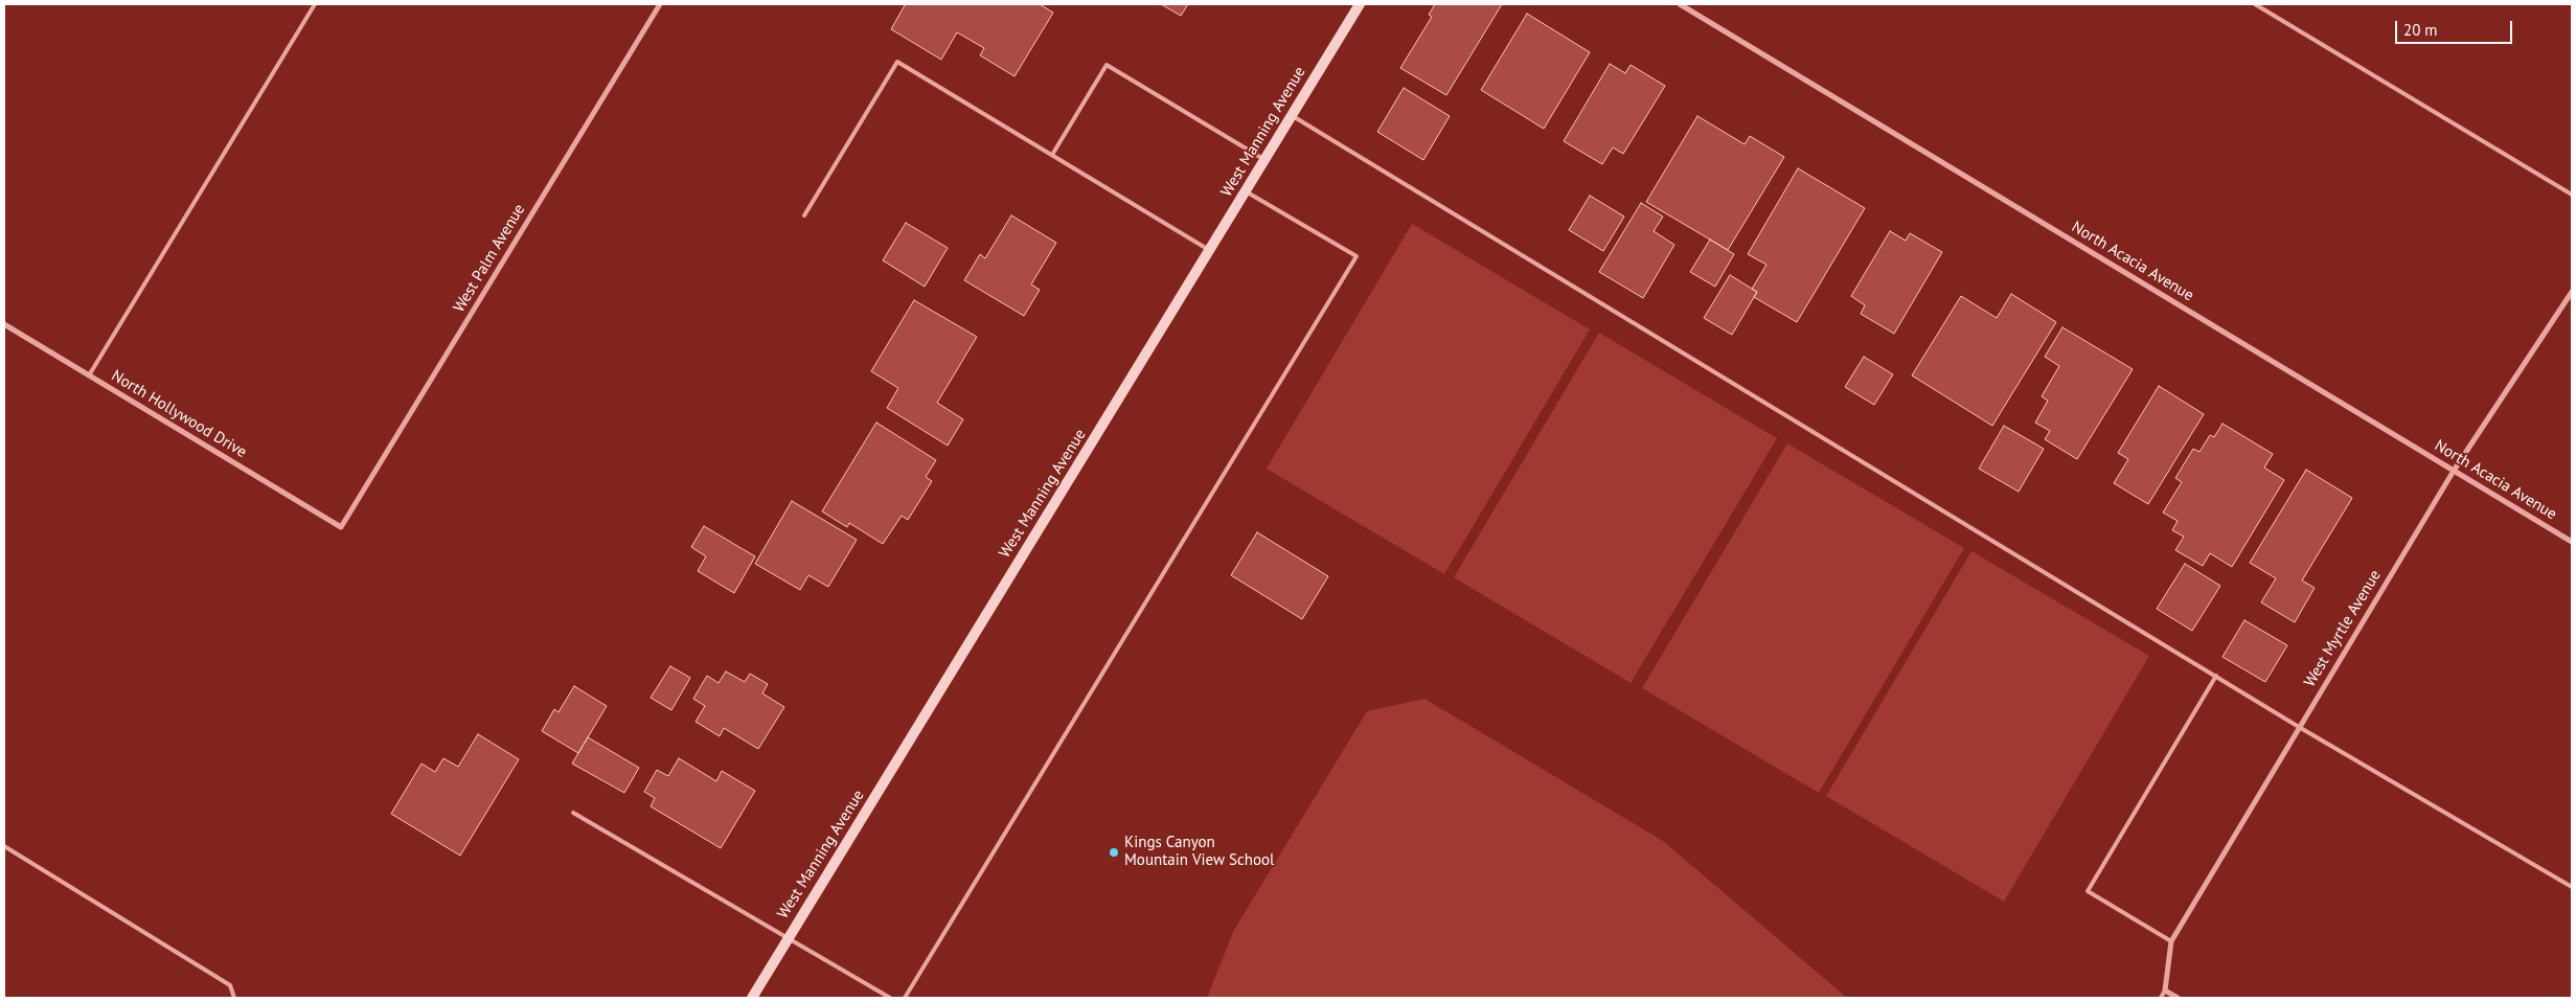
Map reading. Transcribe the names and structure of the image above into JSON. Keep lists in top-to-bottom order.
{
  "streets": {
    "main road": ["West Manning Avenue"],
    "street": [
      "West Palm Avenue",
      "North Acacia Avenue",
      "North Hollywood Drive",
      "West Myrtle Avenue"
    ]
  },
  "crossings": [
    ["West Palm Avenue", "North Hollywood Drive"],
    ["North Acacia Avenue", "West Myrtle Avenue"]
  ],
  "places": ["Kings Canyon Mountain View School"],
  "scale_bar": "20 m"
}
